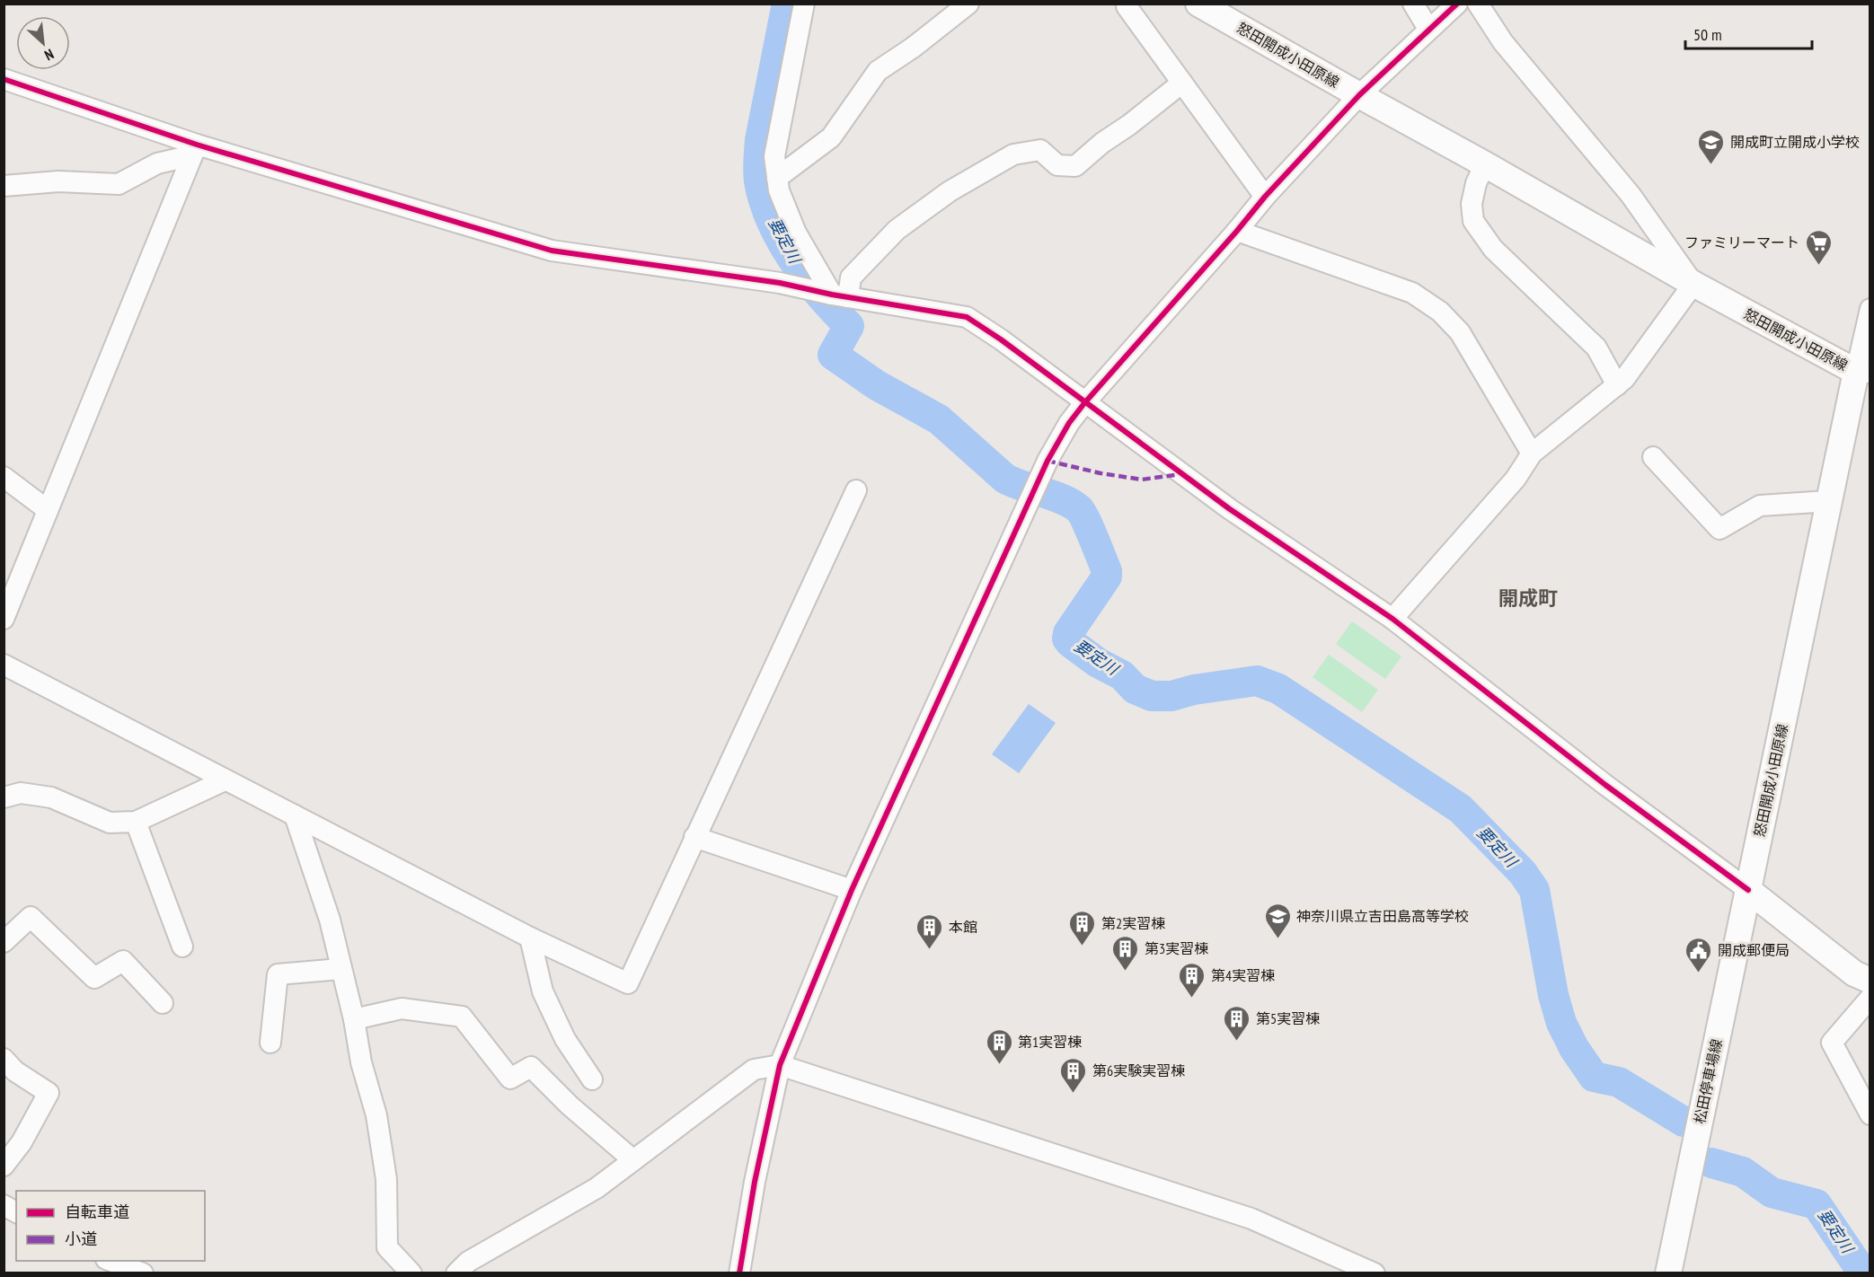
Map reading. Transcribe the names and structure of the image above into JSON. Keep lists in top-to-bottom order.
{
  "streets": {
    "main road": ["怒田開成小田原線", "松田停車場線"]
  },
  "crossings": [
    ["怒田開成小田原線", "松田停車場線"]
  ],
  "districts": ["開成町"],
  "water": ["要定川"],
  "places": {
    "school or university": ["開成町立開成小学校", "神奈川県立吉田島高等学校"],
    "supermarket": ["ファミリーマート"],
    "building": [
      "第2実習棟",
      "本館",
      "第3実習棟",
      "第4実習棟",
      "第5実習棟",
      "第1実習棟",
      "第6実験実習棟"
    ],
    "public building": ["開成郵便局"]
  },
  "legend": ["自転車道", "小道"],
  "scale_bar": "50 m",
  "north": "bottom right"
}
